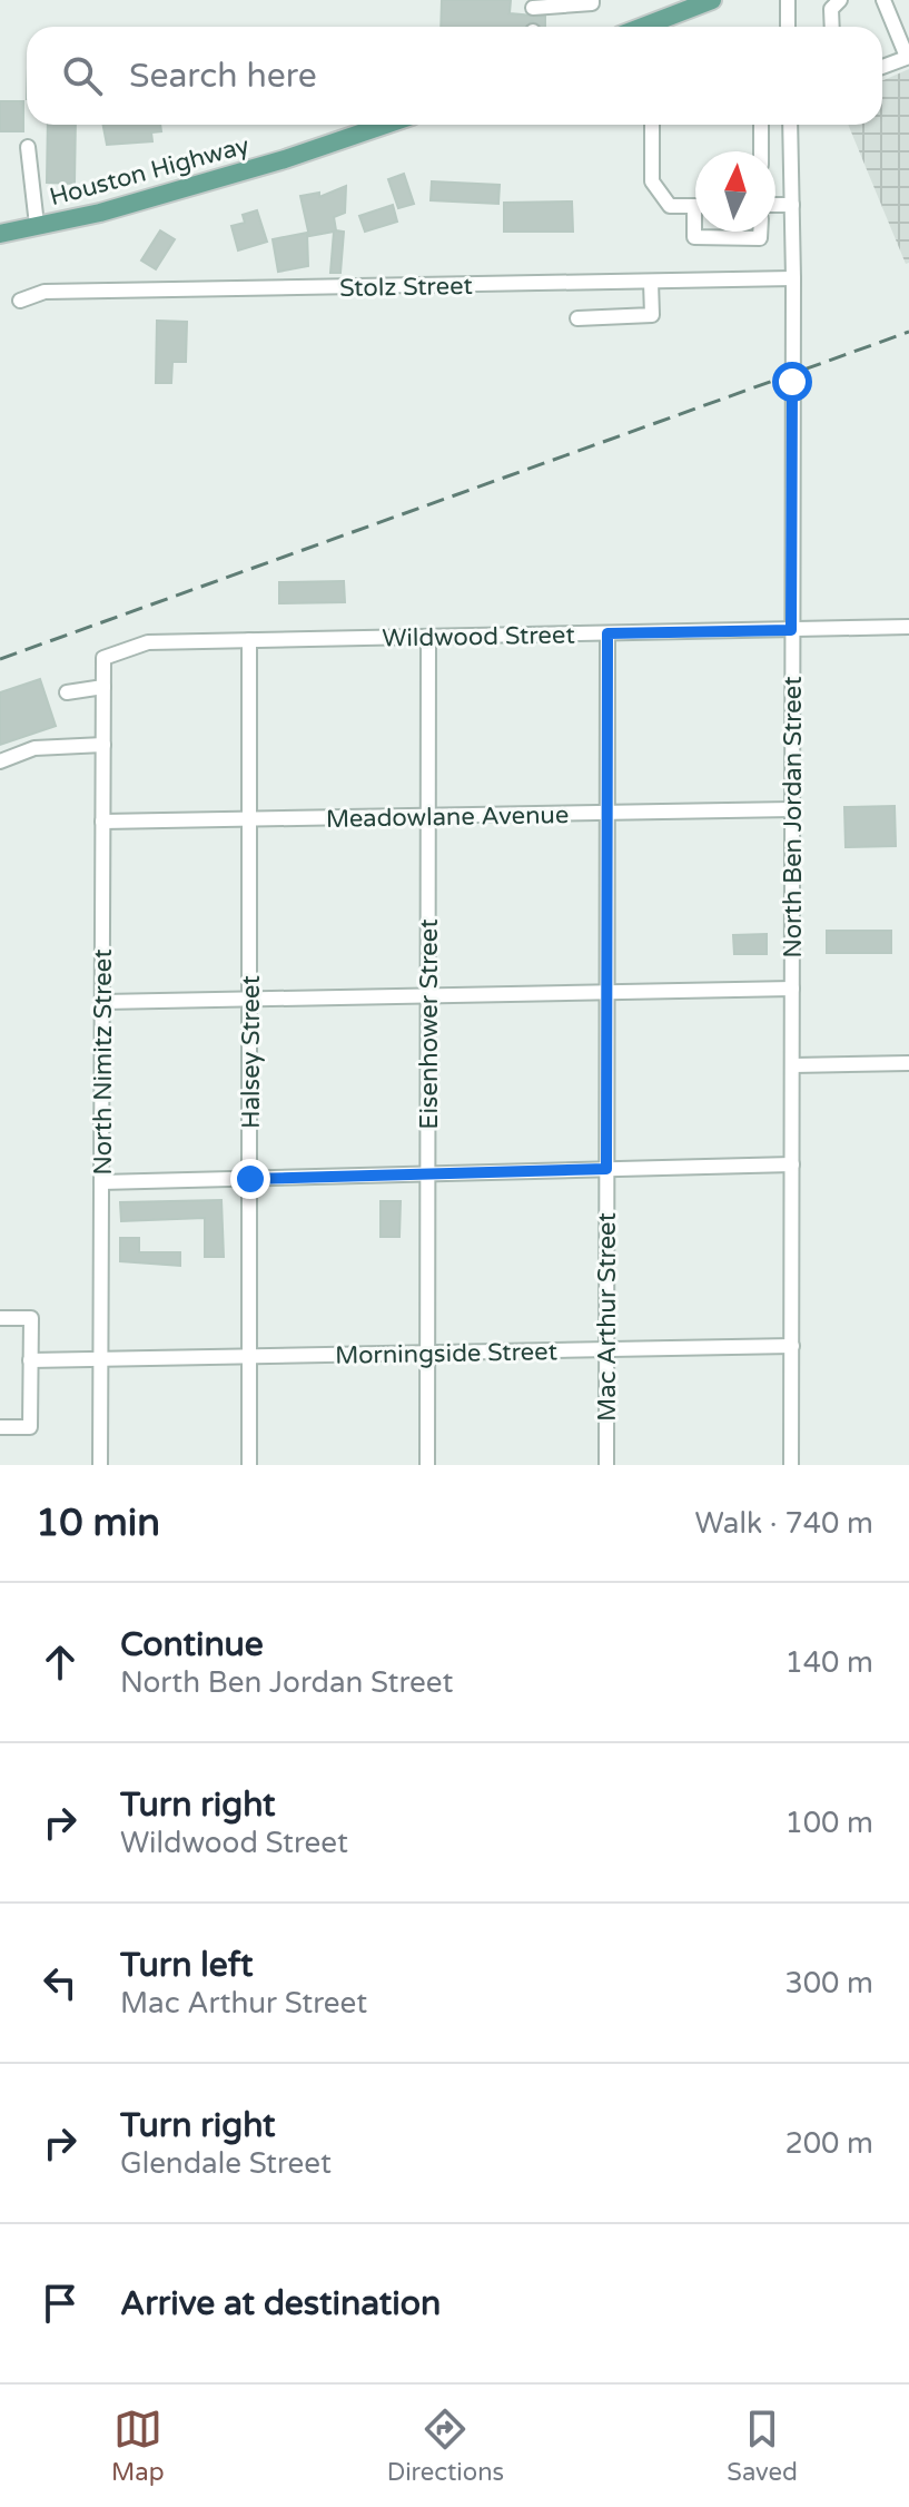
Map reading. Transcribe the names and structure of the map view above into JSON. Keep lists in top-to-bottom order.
{
  "streets": {
    "main road": ["Houston Highway"],
    "street": [
      "Stolz Street",
      "Wildwood Street",
      "Meadowlane Avenue",
      "North Ben Jordan Street",
      "Eisenhower Street",
      "Halsey Street",
      "North Nimitz Street",
      "Mac Arthur Street",
      "Morningside Street"
    ]
  },
  "crossings": [
    ["Stolz Street", "North Ben Jordan Street"],
    ["Wildwood Street", "North Ben Jordan Street"],
    ["Wildwood Street", "Eisenhower Street"],
    ["Wildwood Street", "Halsey Street"],
    ["Wildwood Street", "North Nimitz Street"],
    ["Wildwood Street", "Mac Arthur Street"],
    ["Meadowlane Avenue", "North Ben Jordan Street"],
    ["Meadowlane Avenue", "Eisenhower Street"],
    ["Meadowlane Avenue", "Halsey Street"],
    ["Meadowlane Avenue", "North Nimitz Street"],
    ["Meadowlane Avenue", "Mac Arthur Street"],
    ["North Ben Jordan Street", "Morningside Street"],
    ["Eisenhower Street", "Morningside Street"],
    ["Halsey Street", "Morningside Street"],
    ["North Nimitz Street", "Morningside Street"],
    ["Mac Arthur Street", "Morningside Street"]
  ],
  "north": "top",
  "page": {
    "search": "Search here",
    "heading": ["10 min", "Walk · 740 m"],
    "list": [
      ["Continue", "North Ben Jordan Street", "140 m"],
      ["Turn right", "Wildwood Street", "100 m"],
      ["Turn left", "Mac Arthur Street", "300 m"],
      ["Turn right", "Glendale Street", "200 m"],
      "Arrive at destination"
    ],
    "nav": ["Map", "Directions", "Saved"]
  }
}
